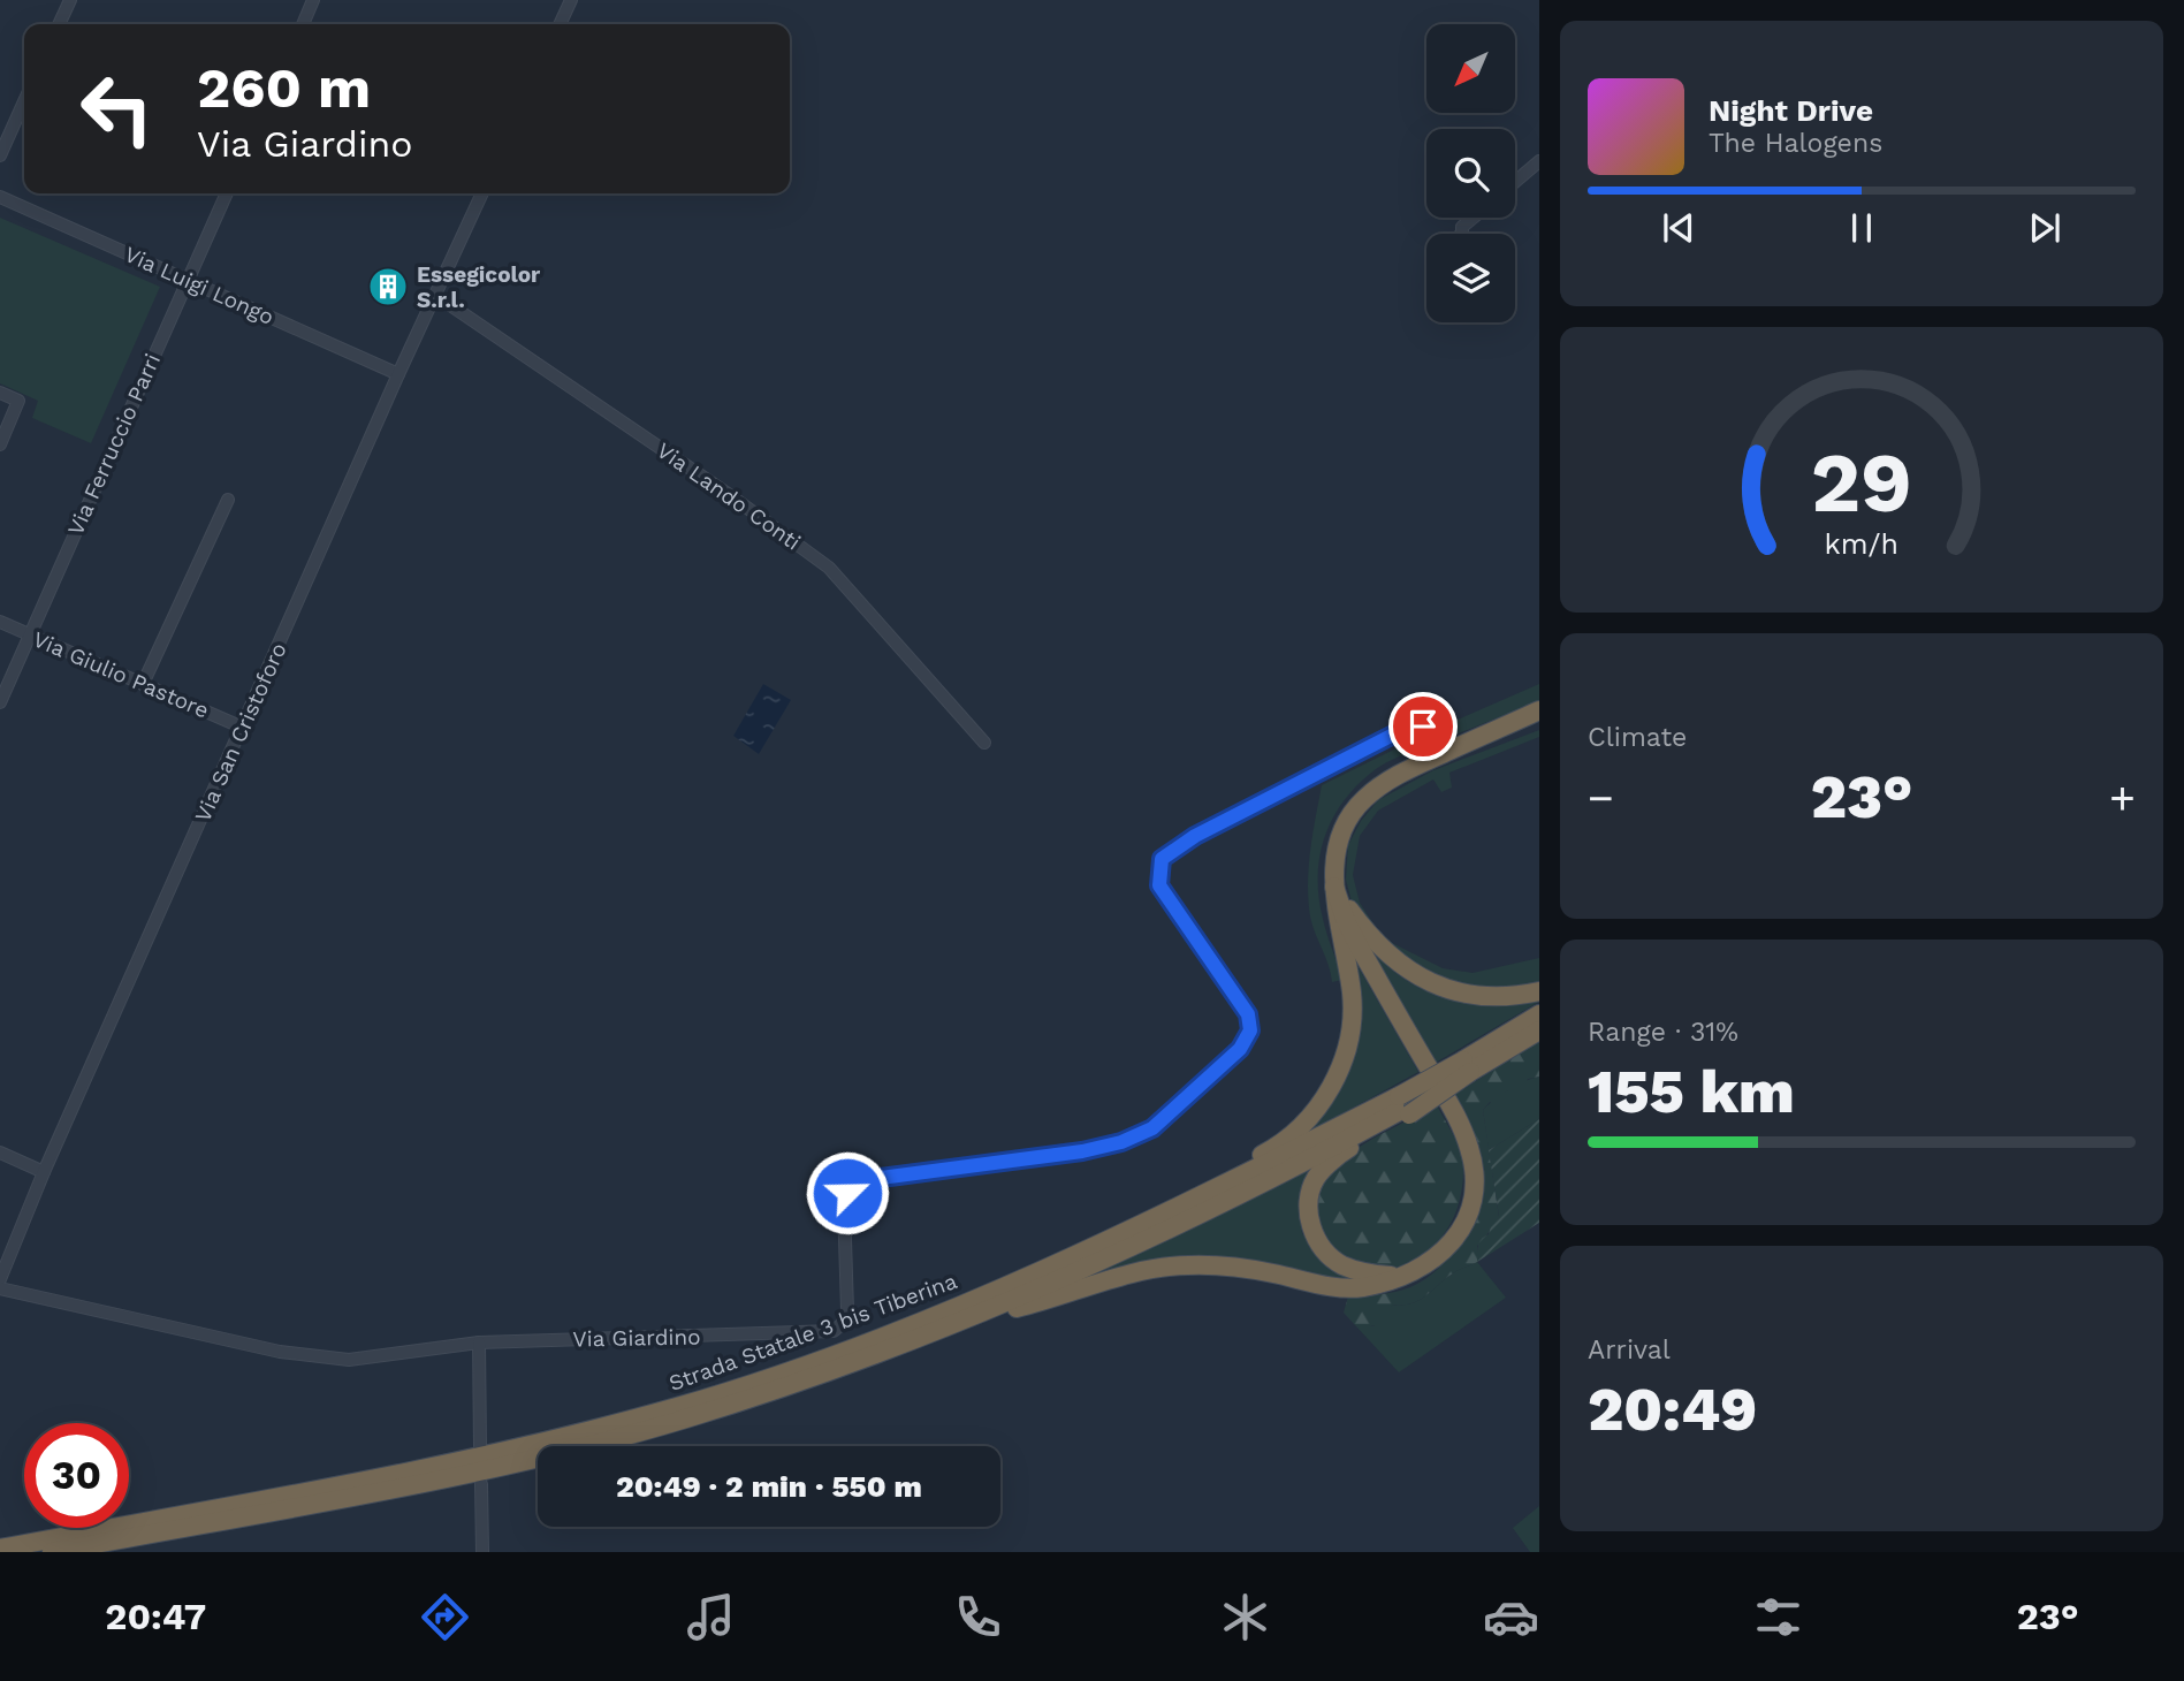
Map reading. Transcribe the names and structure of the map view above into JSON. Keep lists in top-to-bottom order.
{
  "streets": {
    "highway": ["Strada Statale 3 bis Tiberina"],
    "street": [
      "Via Luigi Longo",
      "Via Ferruccio Parri",
      "Via Lando Conti",
      "Via Giulio Pastore",
      "Via San Cristoforo",
      "Via Giardino"
    ]
  },
  "crossings": [
    ["Via Luigi Longo", "Via Ferruccio Parri"],
    ["Via Luigi Longo", "Via San Cristoforo"],
    ["Via Ferruccio Parri", "Via Giulio Pastore"],
    ["Via Lando Conti", "Via San Cristoforo"],
    ["Via Giulio Pastore", "Via San Cristoforo"]
  ],
  "places": {
    "building": ["Essegicolor S.r.l."]
  },
  "north": "bottom left",
  "page": {
    "turn": ["260 m", "Via Giardino"],
    "song": ["Night Drive", "The Halogens"],
    "tile": [
      "Climate",
      ["Range · 31%", "155 km"],
      ["Arrival", "20:49"]
    ],
    "heat": ["−", "23°", "+"],
    "limit": "30",
    "trip": "20:49 · 2 min · 550 m",
    "tabs": ["20:47", "23°"],
    "gauge": ["29", "km/h"]
  }
}
